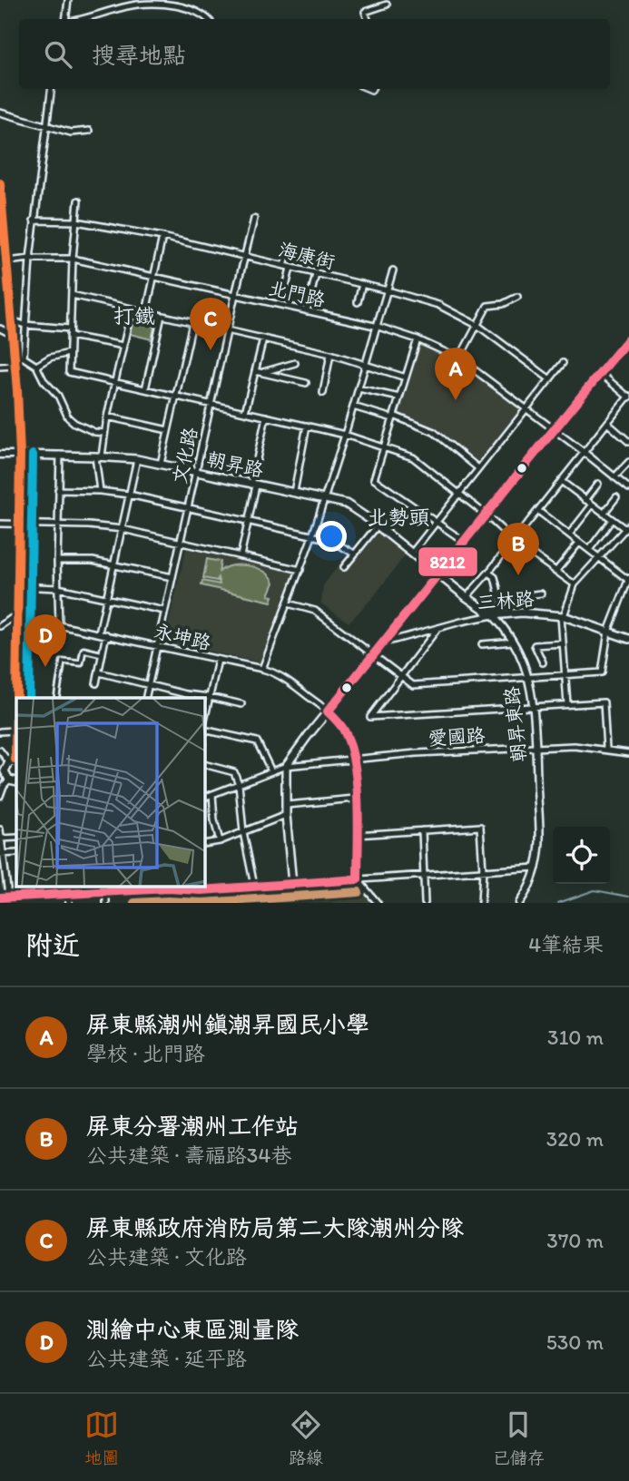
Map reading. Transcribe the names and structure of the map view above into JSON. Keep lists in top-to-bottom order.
{
  "streets": {
    "main road": ["朝昇路", "三林路", "朝昇東路"],
    "street": [
      "海康街",
      "北門路",
      "文化路",
      "永坤路",
      "愛國路"
    ]
  },
  "crossings": [
    ["海康街", "文化路"],
    ["北門路", "文化路"],
    ["文化路", "朝昇路"],
    ["文化路", "永坤路"],
    ["朝昇路", "朝昇東路"],
    ["三林路", "朝昇東路"],
    ["永坤路", "愛國路"],
    ["朝昇東路", "愛國路"]
  ],
  "districts": ["打鐵", "北勢頭"],
  "lines": ["transit line 8212"],
  "page": {
    "search": "搜尋地點",
    "pins": [
      "C",
      "A",
      "B",
      "D"
    ],
    "heading": ["附近", "4筆結果"],
    "list": [
      {
        "mark": "A",
        "name": "屏東縣潮州鎮潮昇國民小學",
        "note": "學校 · 北門路",
        "value": "310 m"
      },
      {
        "mark": "B",
        "name": "屏東分署潮州工作站",
        "note": "公共建築 · 壽福路34巷",
        "value": "320 m"
      },
      {
        "mark": "C",
        "name": "屏東縣政府消防局第二大隊潮州分隊",
        "note": "公共建築 · 文化路",
        "value": "370 m"
      },
      {
        "mark": "D",
        "name": "測繪中心東區測量隊",
        "note": "公共建築 · 延平路",
        "value": "530 m"
      }
    ],
    "nav": ["地圖", "路線", "已儲存"]
  }
}
